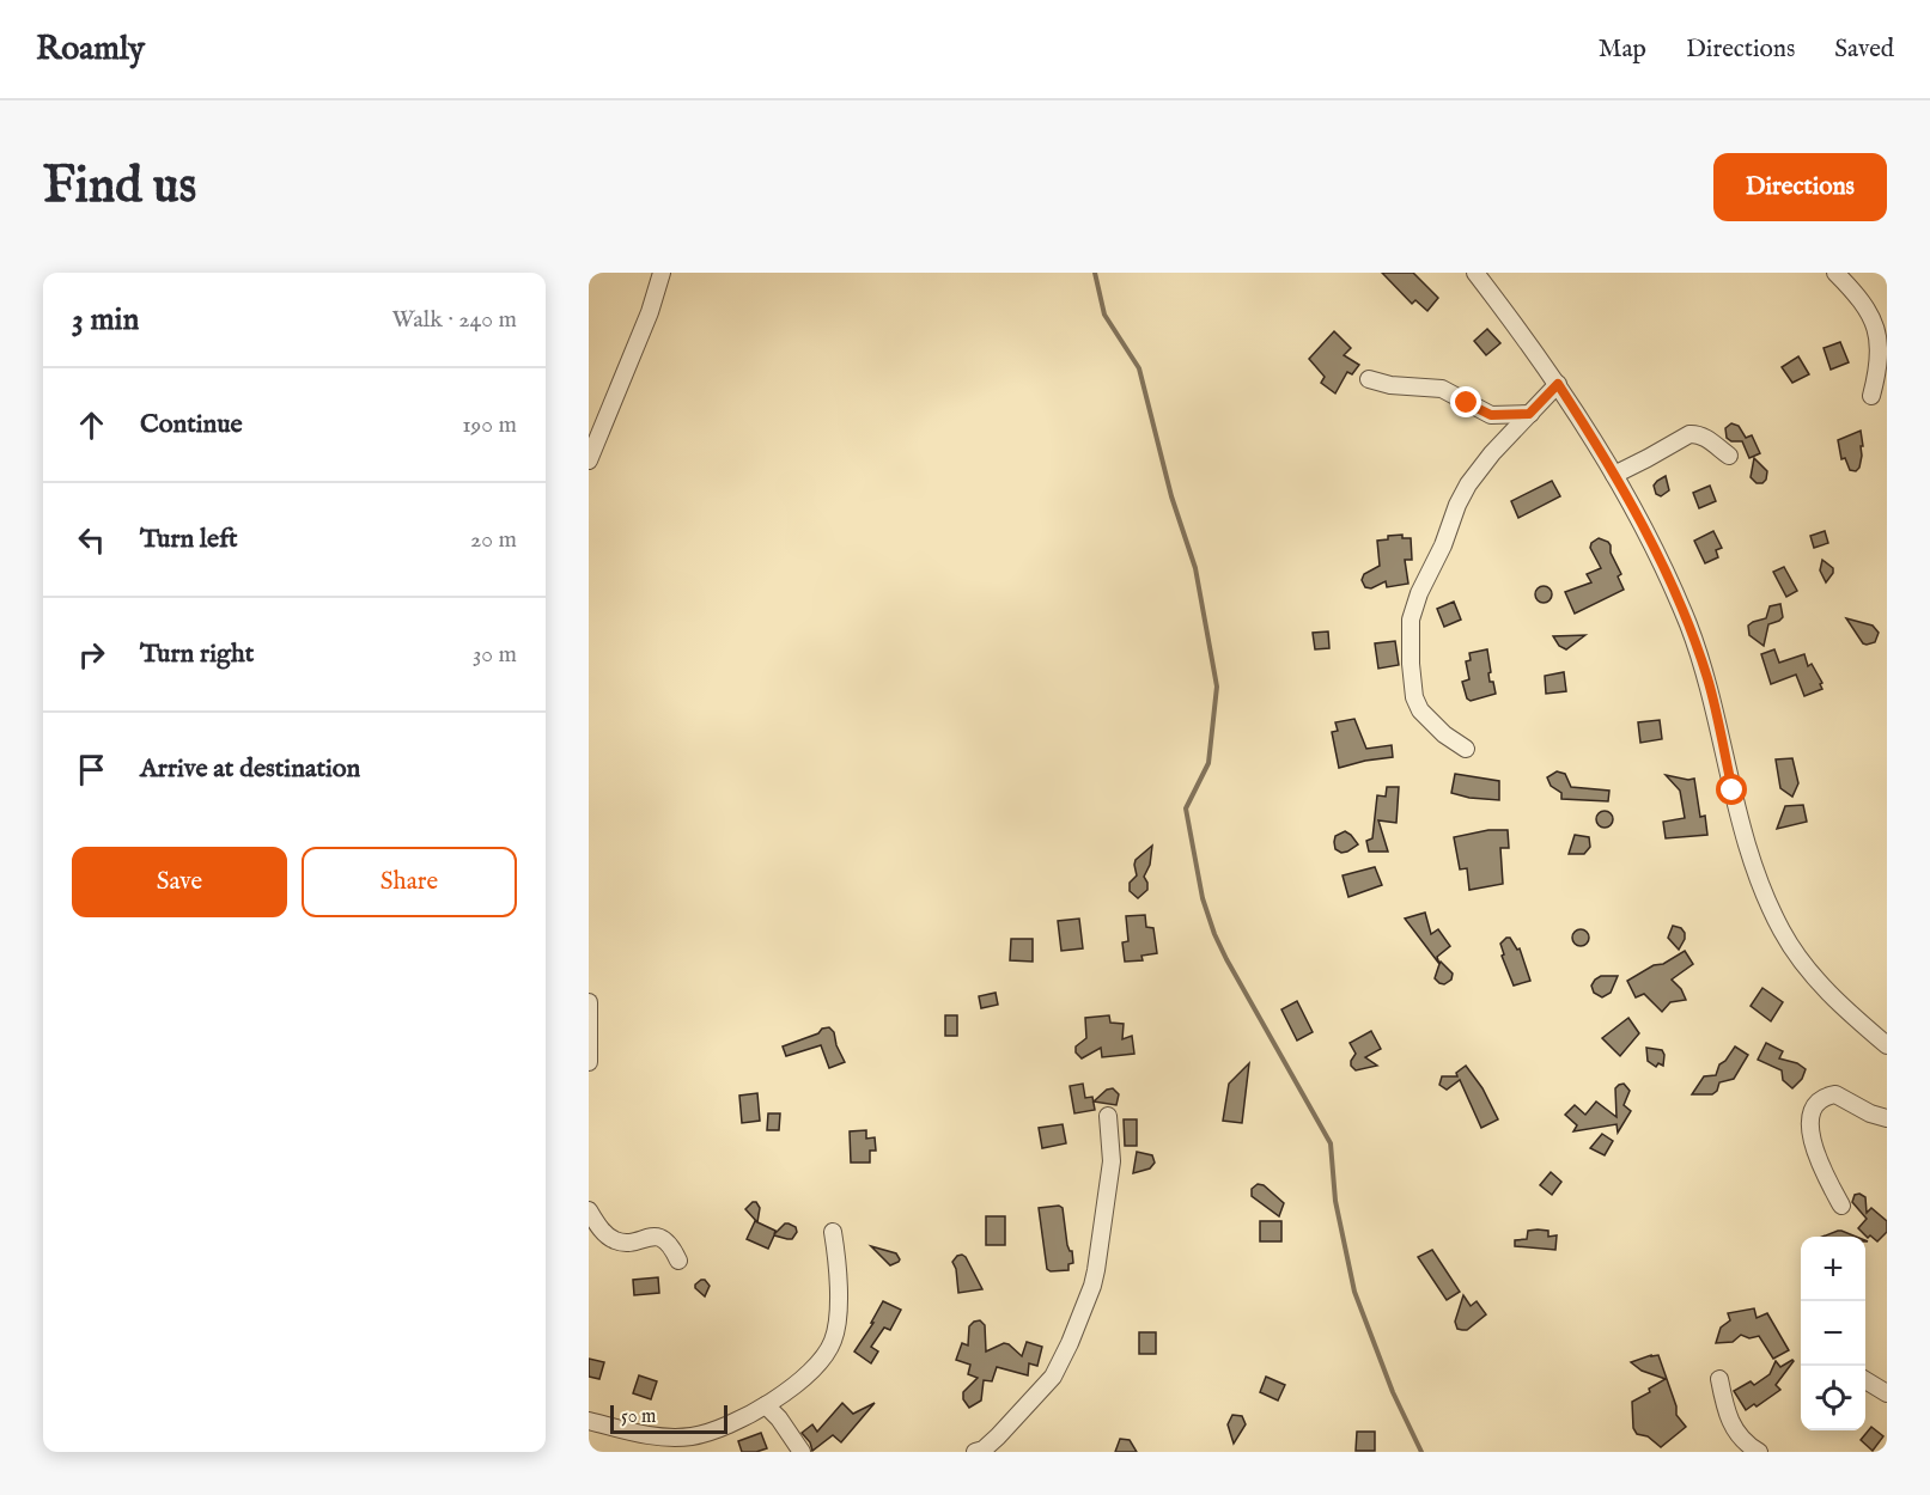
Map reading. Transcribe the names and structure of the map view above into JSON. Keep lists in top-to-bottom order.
{
  "scale_bar": "50 m",
  "page": {
    "header": "Roamly",
    "nav": ["Map", "Directions", "Saved"],
    "buttons": [
      "Directions",
      ["Save", "Share"]
    ],
    "title": "Find us",
    "heading": ["3 min", "Walk · 240 m"],
    "list": [
      ["Continue", "190 m"],
      ["Turn left", "20 m"],
      ["Turn right", "30 m"],
      "Arrive at destination"
    ],
    "map_buttons": ["+", "−"],
    "scale": "50 m"
  }
}
